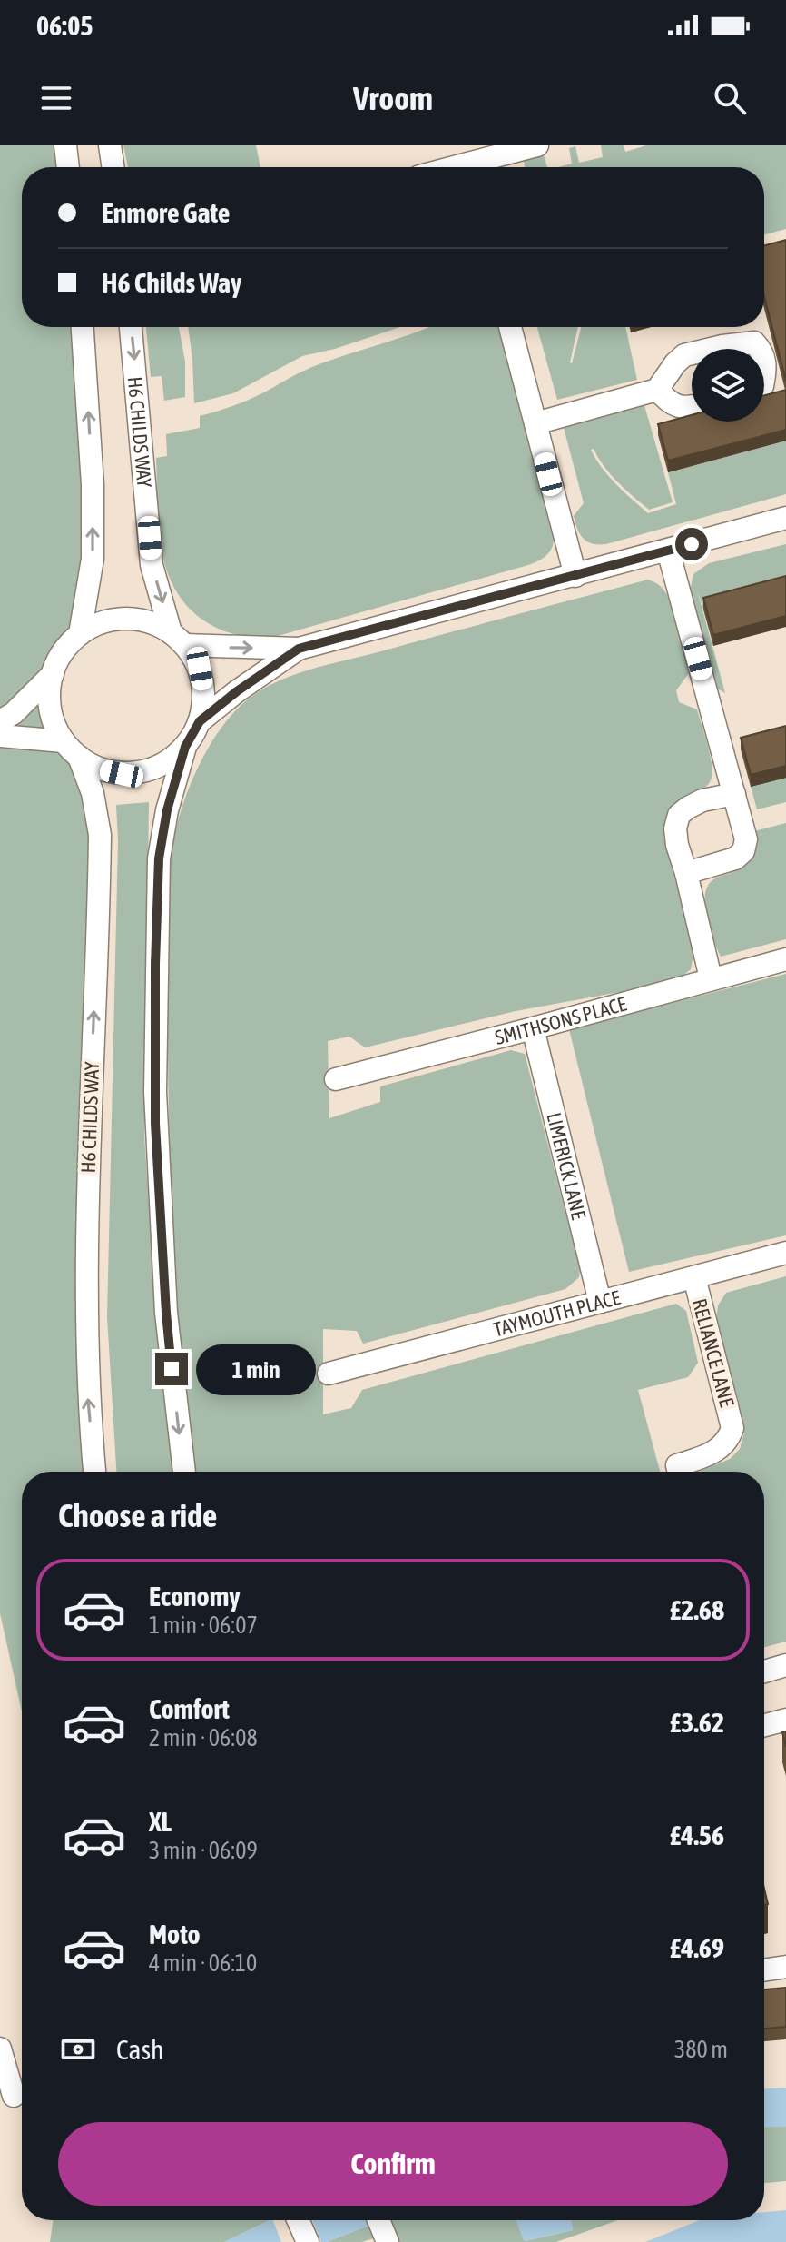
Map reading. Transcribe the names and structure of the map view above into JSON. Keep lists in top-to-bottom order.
{
  "streets": {
    "street": [
      "H6 CHILDS WAY",
      "SMITHSONS PLACE",
      "LIMERICK LANE",
      "TAYMOUTH PLACE",
      "RELIANCE LANE"
    ]
  },
  "crossings": [
    ["SMITHSONS PLACE", "LIMERICK LANE"],
    ["LIMERICK LANE", "TAYMOUTH PLACE"],
    ["TAYMOUTH PLACE", "RELIANCE LANE"]
  ],
  "page": {
    "status": "06:05",
    "header": "Vroom",
    "banner": ["Enmore Gate", "H6 Childs Way"],
    "bubble": "1 min",
    "heading": "Choose a ride",
    "list": [
      {
        "name": "Economy",
        "note": "1 min · 06:07",
        "value": "£2.68"
      },
      {
        "name": "Comfort",
        "note": "2 min · 06:08",
        "value": "£3.62"
      },
      {
        "name": "XL",
        "note": "3 min · 06:09",
        "value": "£4.56"
      },
      {
        "name": "Moto",
        "note": "4 min · 06:10",
        "value": "£4.69"
      }
    ],
    "pay": ["Cash", "380 m"],
    "buttons": "Confirm"
  }
}
